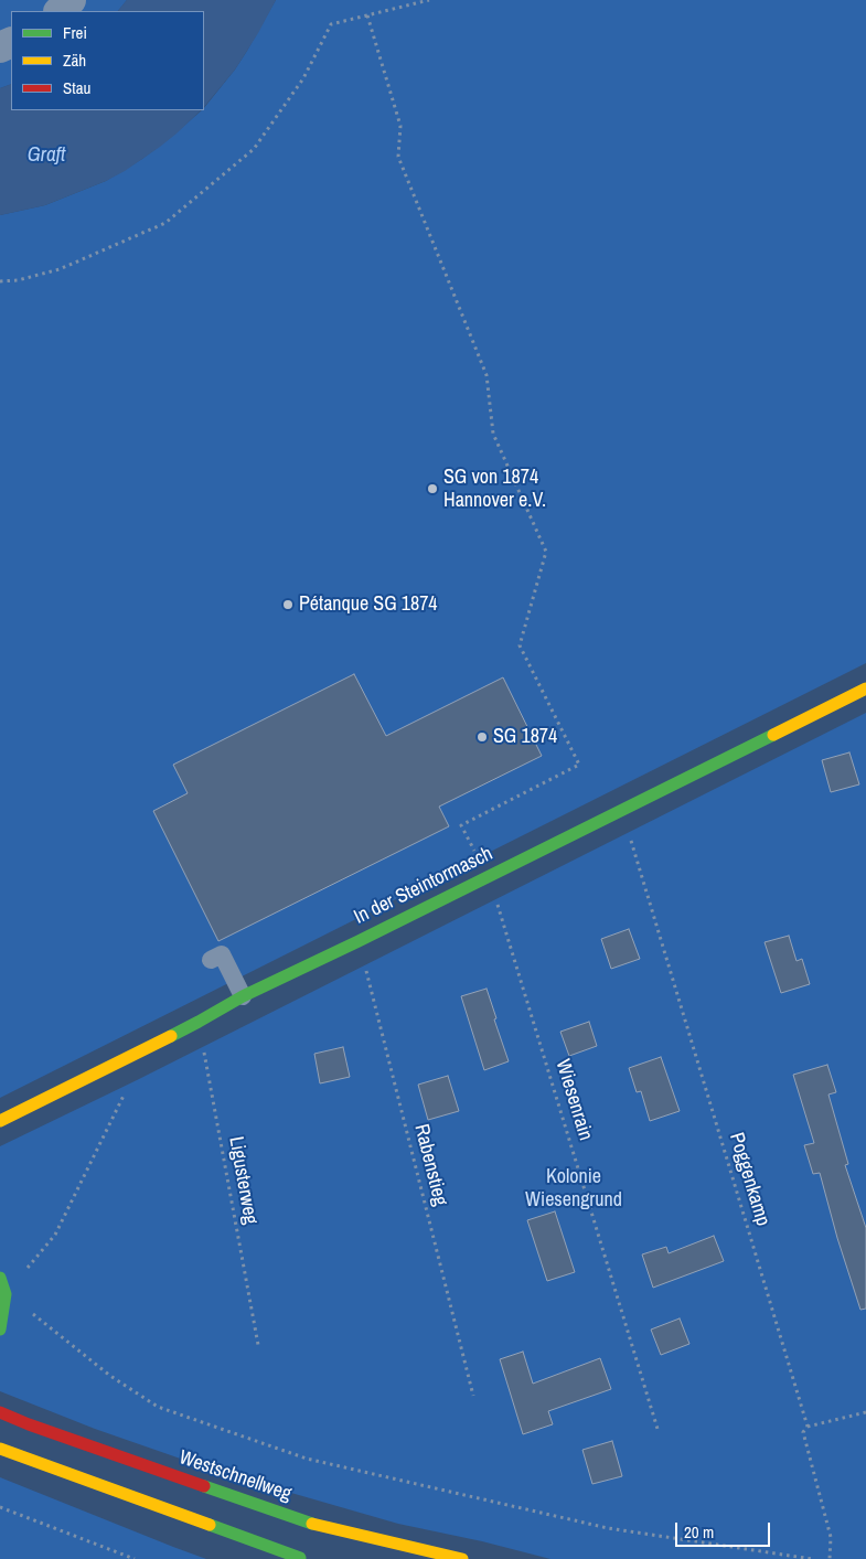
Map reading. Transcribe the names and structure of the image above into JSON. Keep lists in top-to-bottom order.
{
  "streets": {
    "main road": ["In der Steintormasch", "Westschnellweg"],
    "path": [
      "Wiesenrain",
      "Rabenstieg",
      "Poggenkamp",
      "Ligusterweg"
    ]
  },
  "crossings": [
    ["In der Steintormasch", "Wiesenrain"],
    ["In der Steintormasch", "Rabenstieg"],
    ["In der Steintormasch", "Poggenkamp"],
    ["In der Steintormasch", "Ligusterweg"]
  ],
  "water": ["Graft"],
  "parks": ["Kolonie Wiesengrund"],
  "places": ["SG von 1874 Hannover e.V.", "Pétanque SG 1874", "SG 1874"],
  "legend": ["Frei", "Zäh", "Stau"],
  "scale_bar": "20 m"
}
